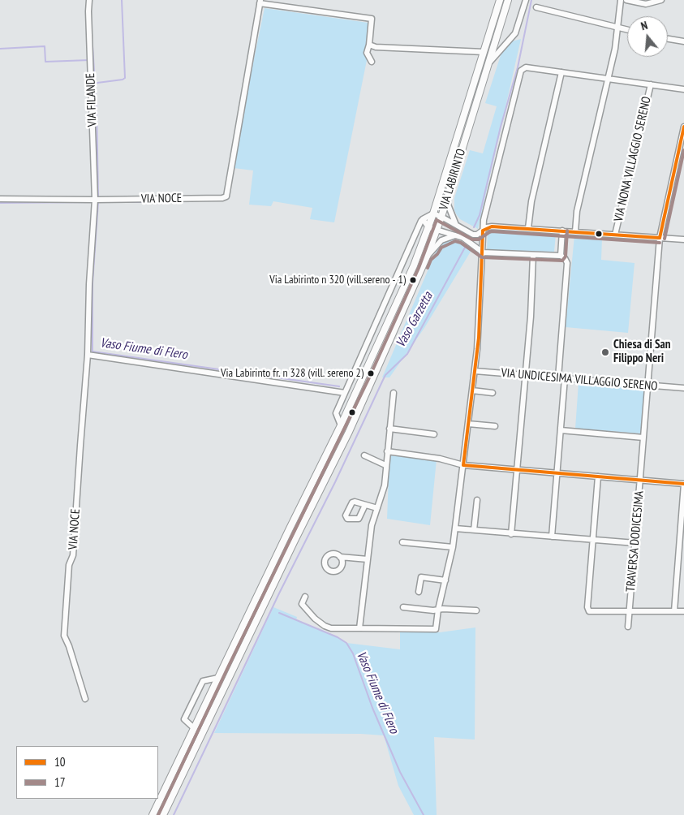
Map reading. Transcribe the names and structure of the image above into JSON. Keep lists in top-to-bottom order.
{
  "streets": {
    "street": [
      "VIA FILANDE",
      "VIA NONA VILLAGGIO SERENO",
      "VIA LABIRINTO",
      "VIA NOCE",
      "VIA UNDICESIMA VILLAGGIO SERENO",
      "TRAVERSA DODICESIMA"
    ]
  },
  "crossings": [
    ["VIA FILANDE", "VIA NOCE"],
    ["VIA NONA VILLAGGIO SERENO", "VIA LABIRINTO"],
    ["VIA NONA VILLAGGIO SERENO", "TRAVERSA DODICESIMA"],
    ["VIA UNDICESIMA VILLAGGIO SERENO", "TRAVERSA DODICESIMA"]
  ],
  "water": ["Vaso Garzetta", "Vaso Fiume di Flero"],
  "places": ["Via Labirinto n 320 (vill.sereno - 1)", "Chiesa di San Filippo Neri", "Via Labirinto fr. n 328 (vill. sereno 2)"],
  "lines": ["transit line 10", "transit line 17"],
  "legend": ["10", "17"],
  "north": "top"
}
